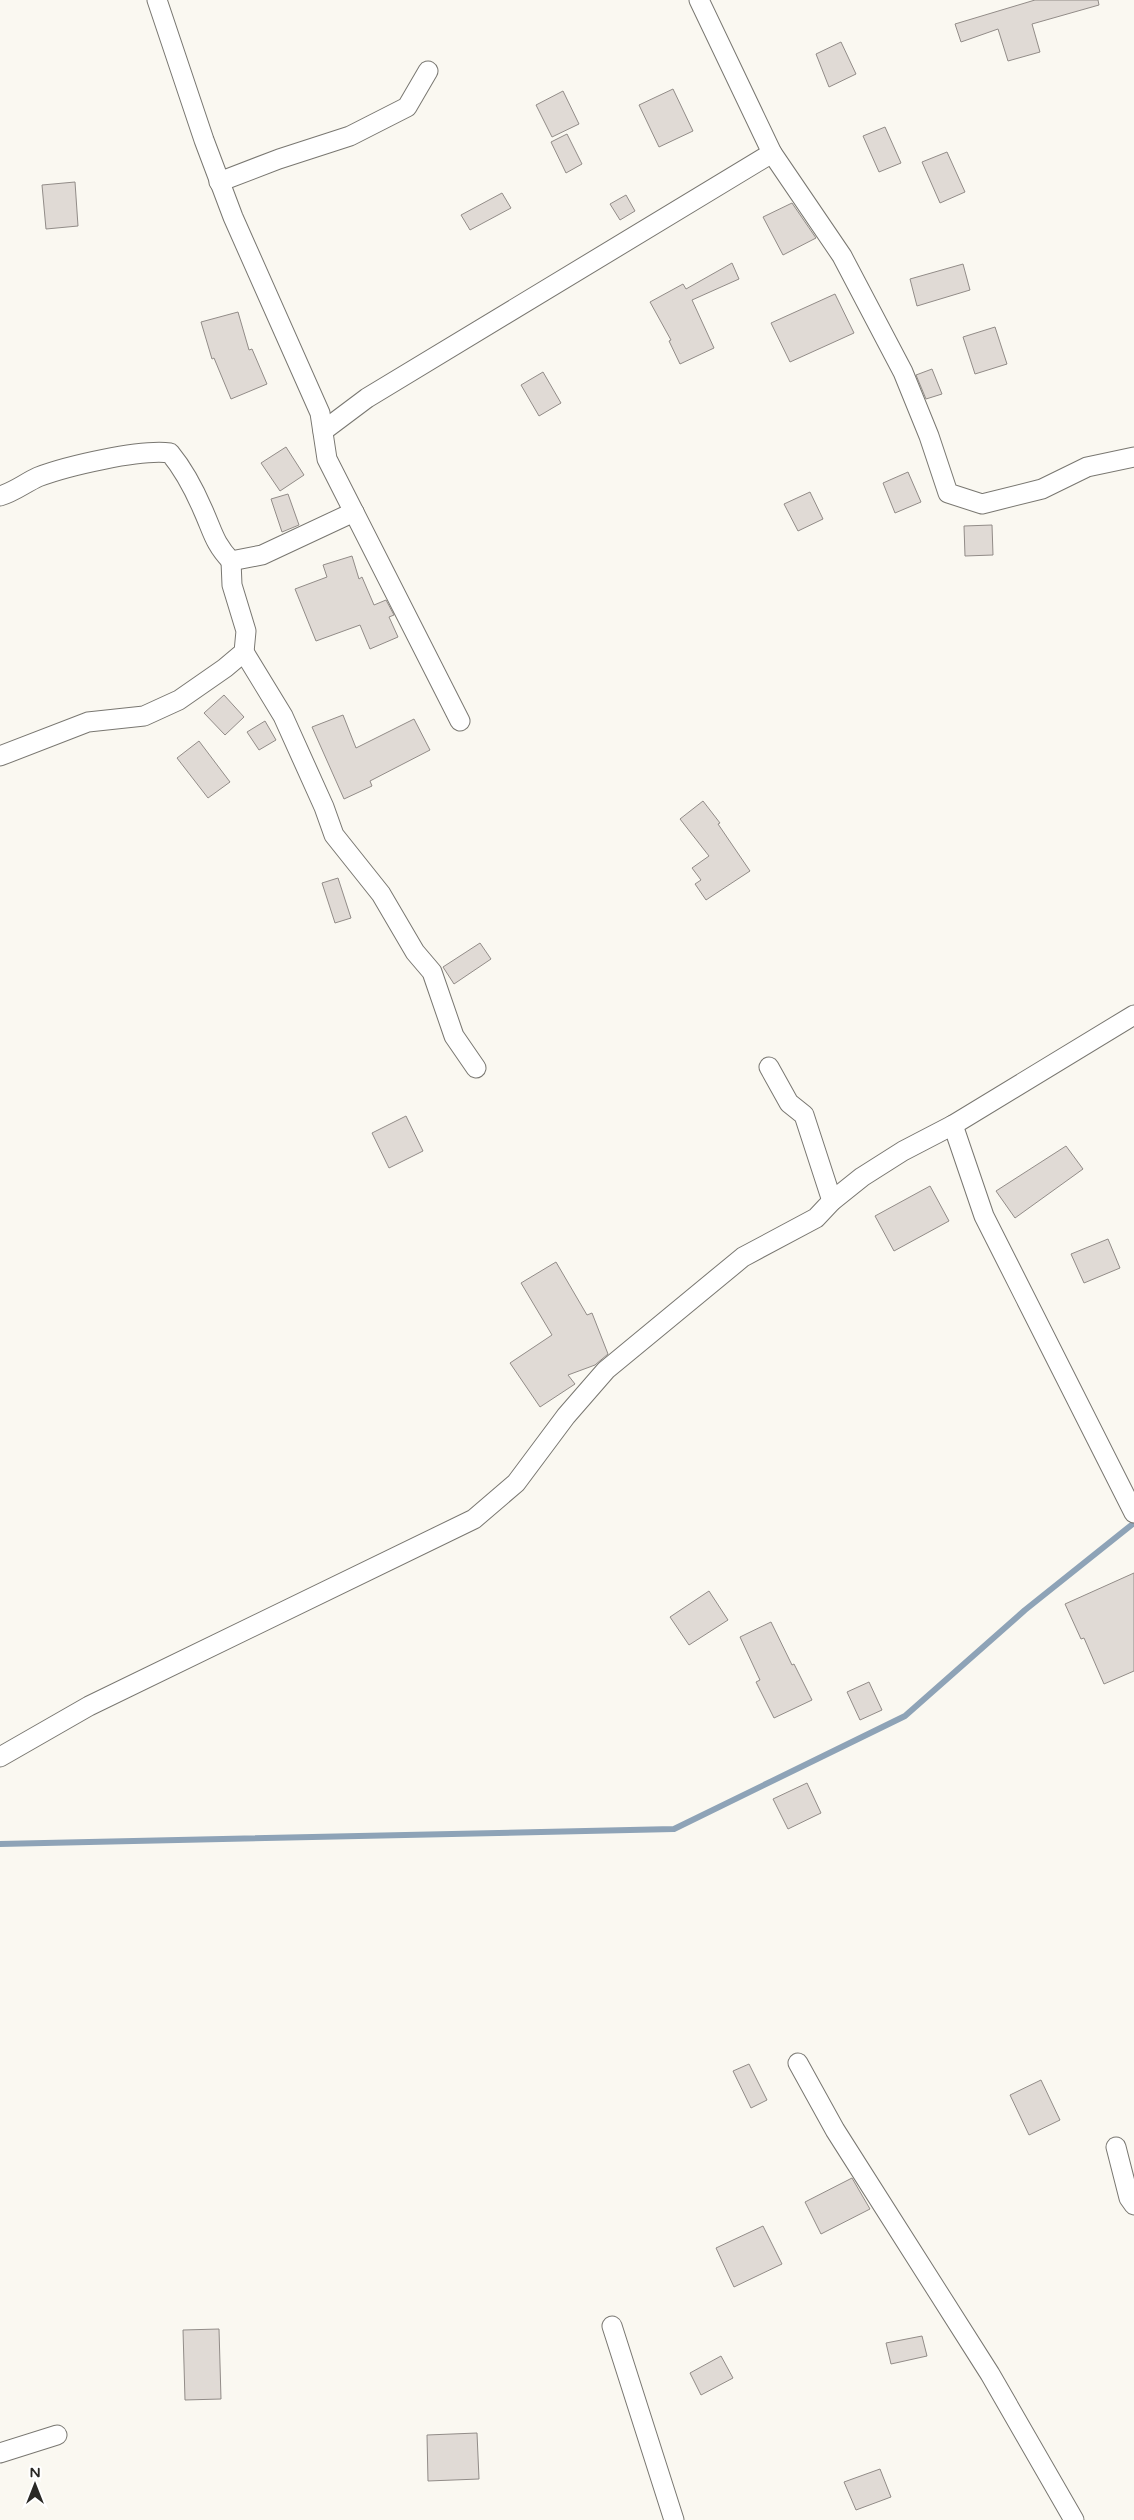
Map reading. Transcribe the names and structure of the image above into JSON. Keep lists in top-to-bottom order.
{
  "north": "top"
}
